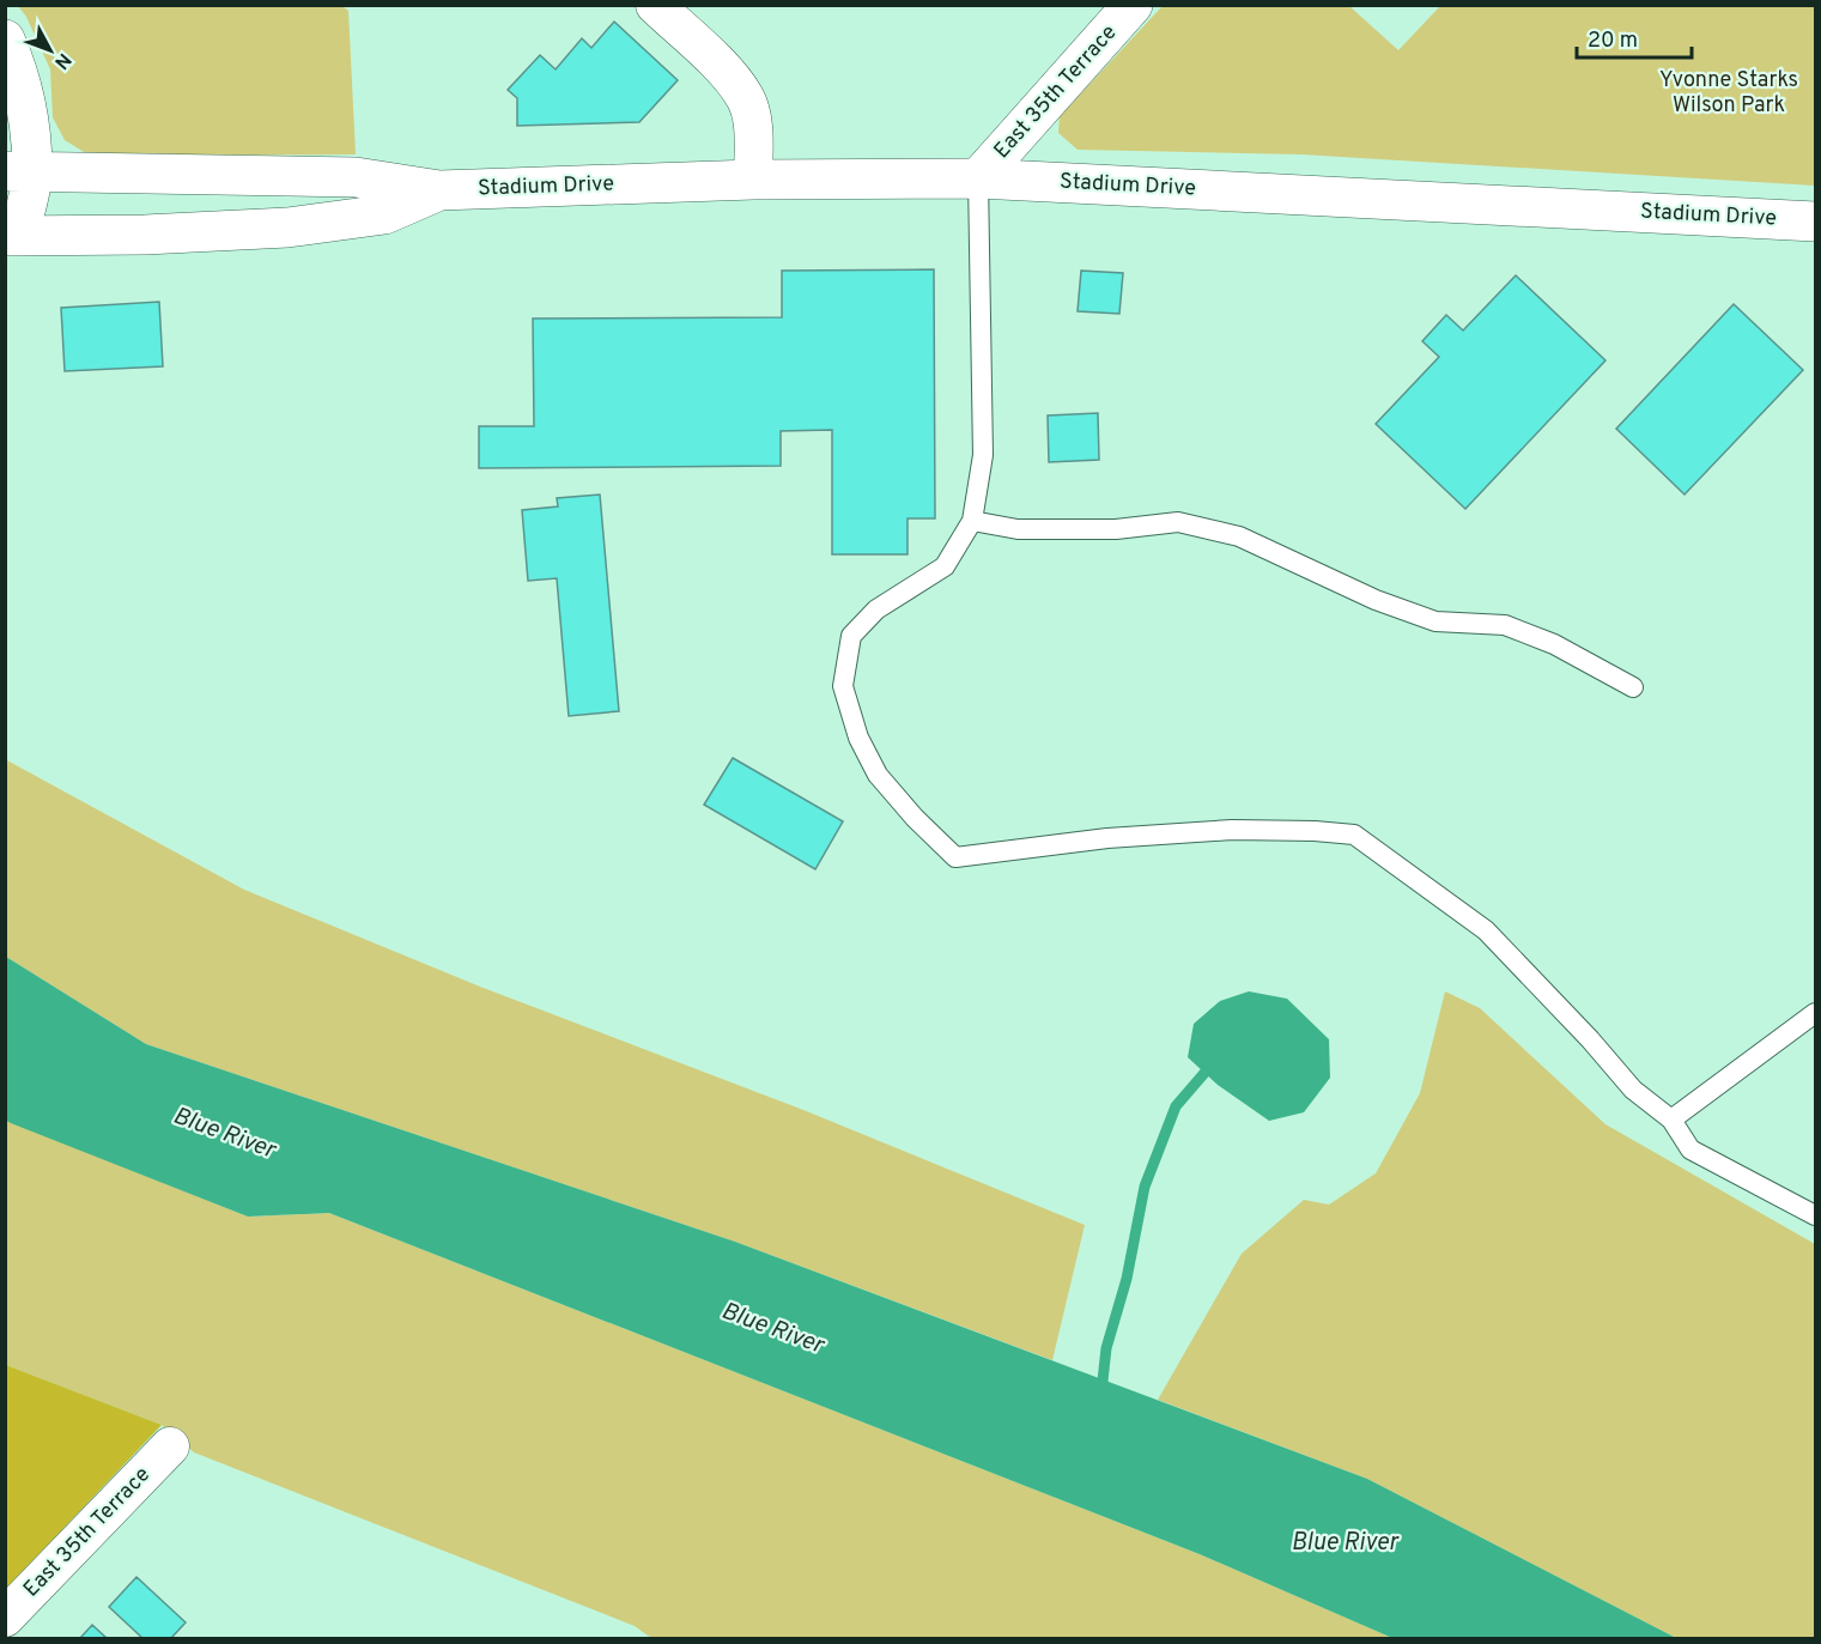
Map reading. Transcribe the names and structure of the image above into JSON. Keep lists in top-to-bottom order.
{
  "streets": {
    "main road": ["East 35th Terrace", "Stadium Drive"]
  },
  "crossings": [
    ["East 35th Terrace", "Stadium Drive"]
  ],
  "water": ["Blue River"],
  "parks": ["Yvonne Starks Wilson Park"],
  "scale_bar": "20 m",
  "north": "bottom right"
}
